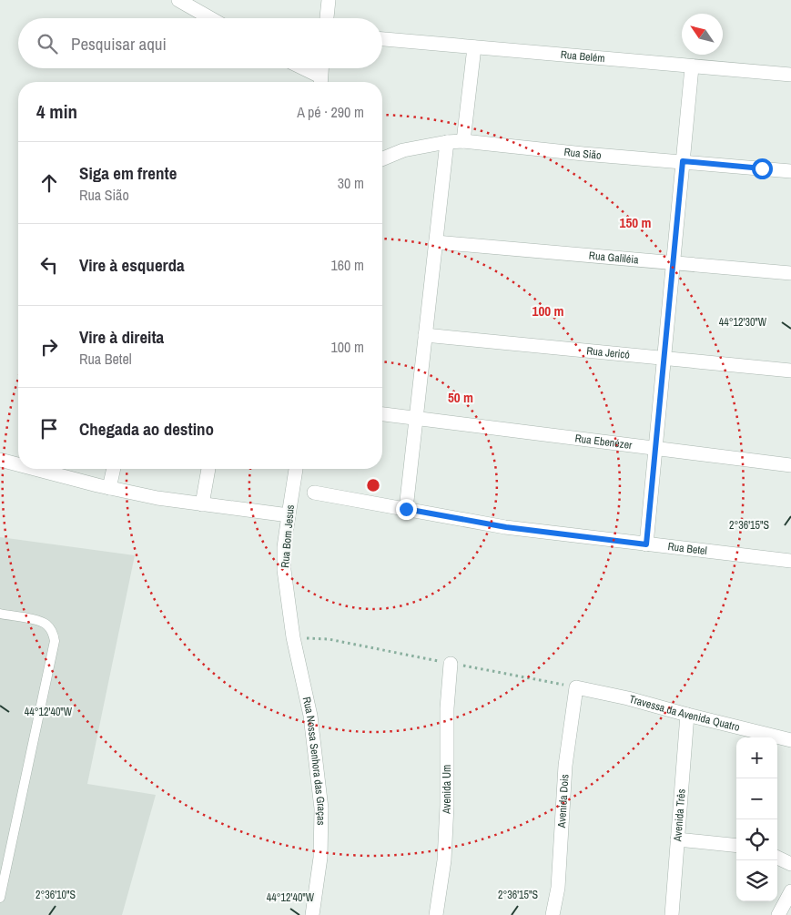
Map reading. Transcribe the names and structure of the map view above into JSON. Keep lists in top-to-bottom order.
{
  "streets": {
    "street": [
      "Rua Belém",
      "Rua Sião",
      "Rua Galiléia",
      "Rua Jericó",
      "Rua Ebenézer",
      "Rua Bom Jesus",
      "Rua Betel",
      "Travessa da Avenida Quatro",
      "Rua Nossa Senhora das Graças",
      "Avenida Um",
      "Avenida Dois",
      "Avenida Três"
    ]
  },
  "crossings": [
    ["Rua Bom Jesus", "Rua Nossa Senhora das Graças"],
    ["Travessa da Avenida Quatro", "Avenida Dois"],
    ["Travessa da Avenida Quatro", "Avenida Três"]
  ],
  "north": "top left",
  "page": {
    "search": "Pesquisar aqui",
    "heading": ["4 min", "A pé · 290 m"],
    "list": [
      ["Siga em frente", "Rua Sião", "30 m"],
      ["Vire à esquerda", "160 m"],
      ["Vire à direita", "Rua Betel", "100 m"],
      "Chegada ao destino"
    ],
    "map_buttons": ["+", "−"]
  },
  "coordinates": [
    "44°12'30\"W",
    "2°36'15\"S",
    "44°12'40\"W",
    "2°36'10\"S"
  ],
  "rings": ["150 m", "100 m", "50 m"]
}
